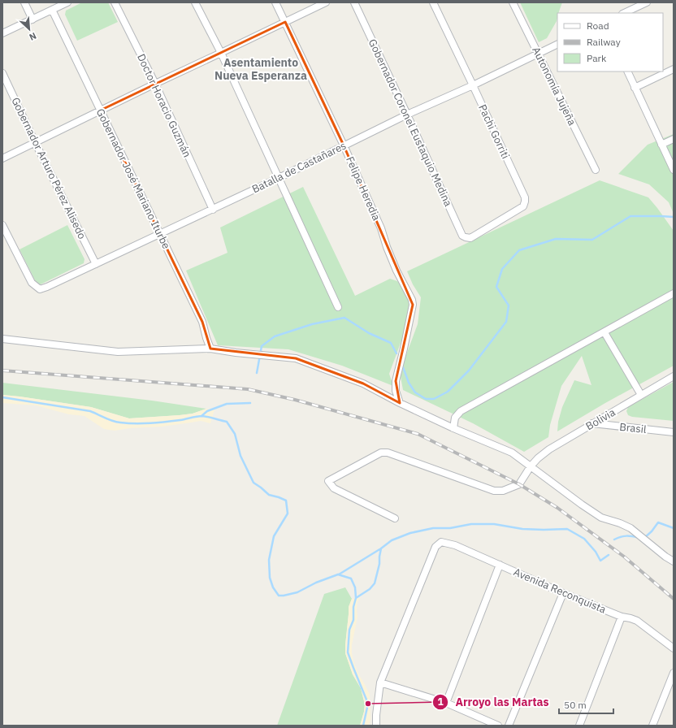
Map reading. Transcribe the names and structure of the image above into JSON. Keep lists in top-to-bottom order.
{
  "streets": {
    "street": [
      "Autonomía Jujeña",
      "Doctor Horacio Guzmán",
      "Gobernador Coronel Eustaquio Medina",
      "Pachi Gorriti",
      "Batalla de Castañares",
      "Gobernador Arturo Pérez Alisedo",
      "Gobernador José Mariano Iturbe",
      "Felipe Heredia",
      "Bolivia",
      "Brasil",
      "Avenida Reconquista"
    ]
  },
  "crossings": [
    ["Autonomía Jujeña", "Batalla de Castañares"],
    ["Doctor Horacio Guzmán", "Batalla de Castañares"],
    ["Gobernador Coronel Eustaquio Medina", "Pachi Gorriti"],
    ["Gobernador Coronel Eustaquio Medina", "Batalla de Castañares"],
    ["Pachi Gorriti", "Batalla de Castañares"],
    ["Batalla de Castañares", "Gobernador Arturo Pérez Alisedo"],
    ["Batalla de Castañares", "Gobernador José Mariano Iturbe"],
    ["Batalla de Castañares", "Felipe Heredia"],
    ["Bolivia", "Brasil"]
  ],
  "districts": ["Asentamiento Nueva Esperanza"],
  "places": ["Arroyo las Martas"],
  "legend": ["Road", "Railway", "Park"],
  "scale_bar": "50 m",
  "north": "bottom right"
}
